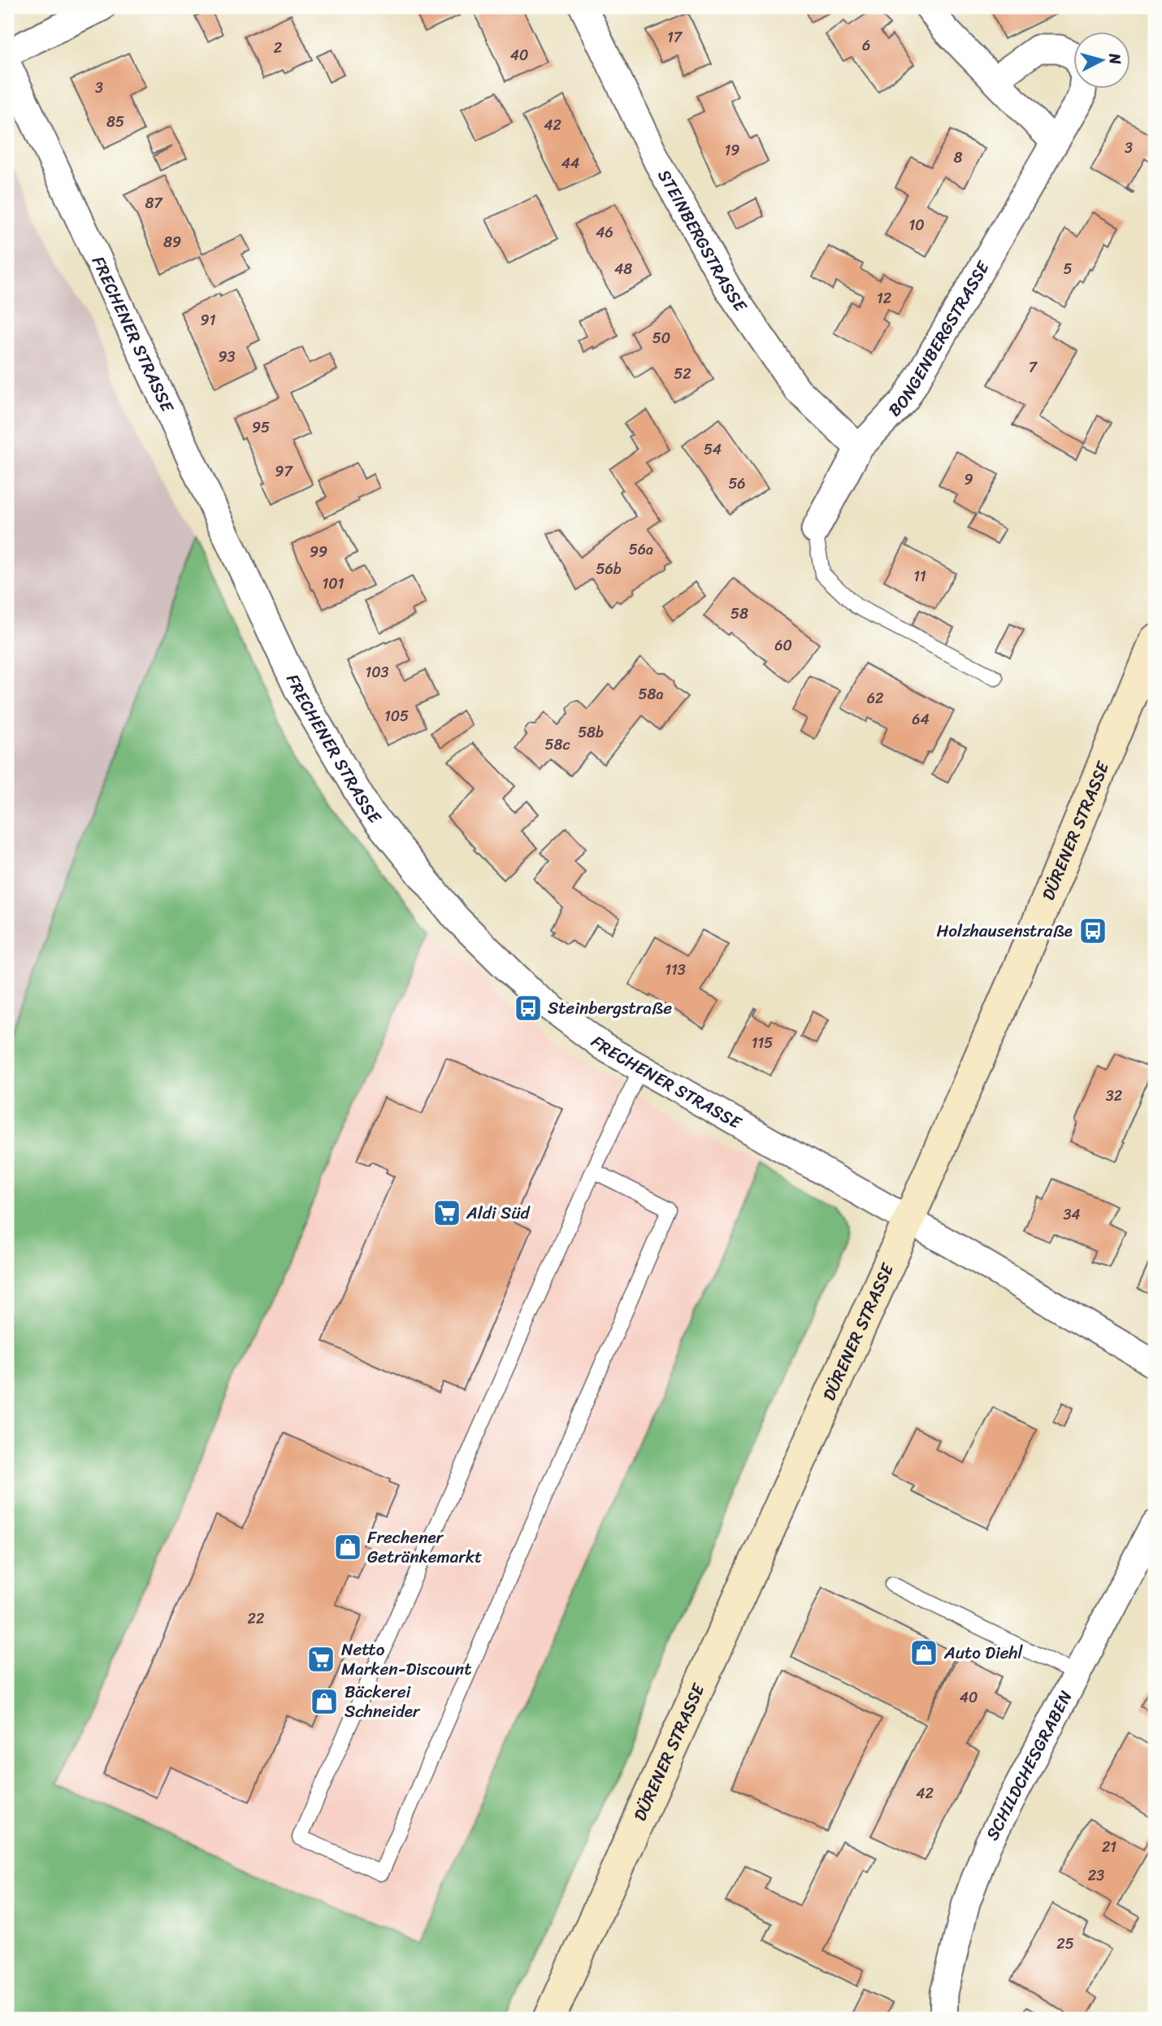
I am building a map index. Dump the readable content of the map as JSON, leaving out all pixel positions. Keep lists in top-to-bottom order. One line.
{"streets":{"main road":["DÜRENER STRASSE"],"street":["STEINBERGSTRASSE","FRECHENER STRASSE","BONGENBERGSTRASSE","SCHILDCHESGRABEN"]},"crossings":[["STEINBERGSTRASSE","BONGENBERGSTRASSE"],["FRECHENER STRASSE","DÜRENER STRASSE"]],"places":{"bus stop":["Holzhausenstraße","Steinbergstraße"],"supermarket":["Aldi Süd","Netto Marken-Discount"],"shop":["Frechener Getränkemarkt","Auto Diehl","Bäckerei Schneider"]},"house_numbers":["17","6","2","40","3","85","42","3","19","8","44","87","10","46","89","48","5","12","91","50","93","7","52","95","54","97","9","56","56a","99","56b","11","101","58","60","103","58a","62","105","64","58b","58c","113","115","32","34","22","40","42","21","23","25"],"north":"right"}
